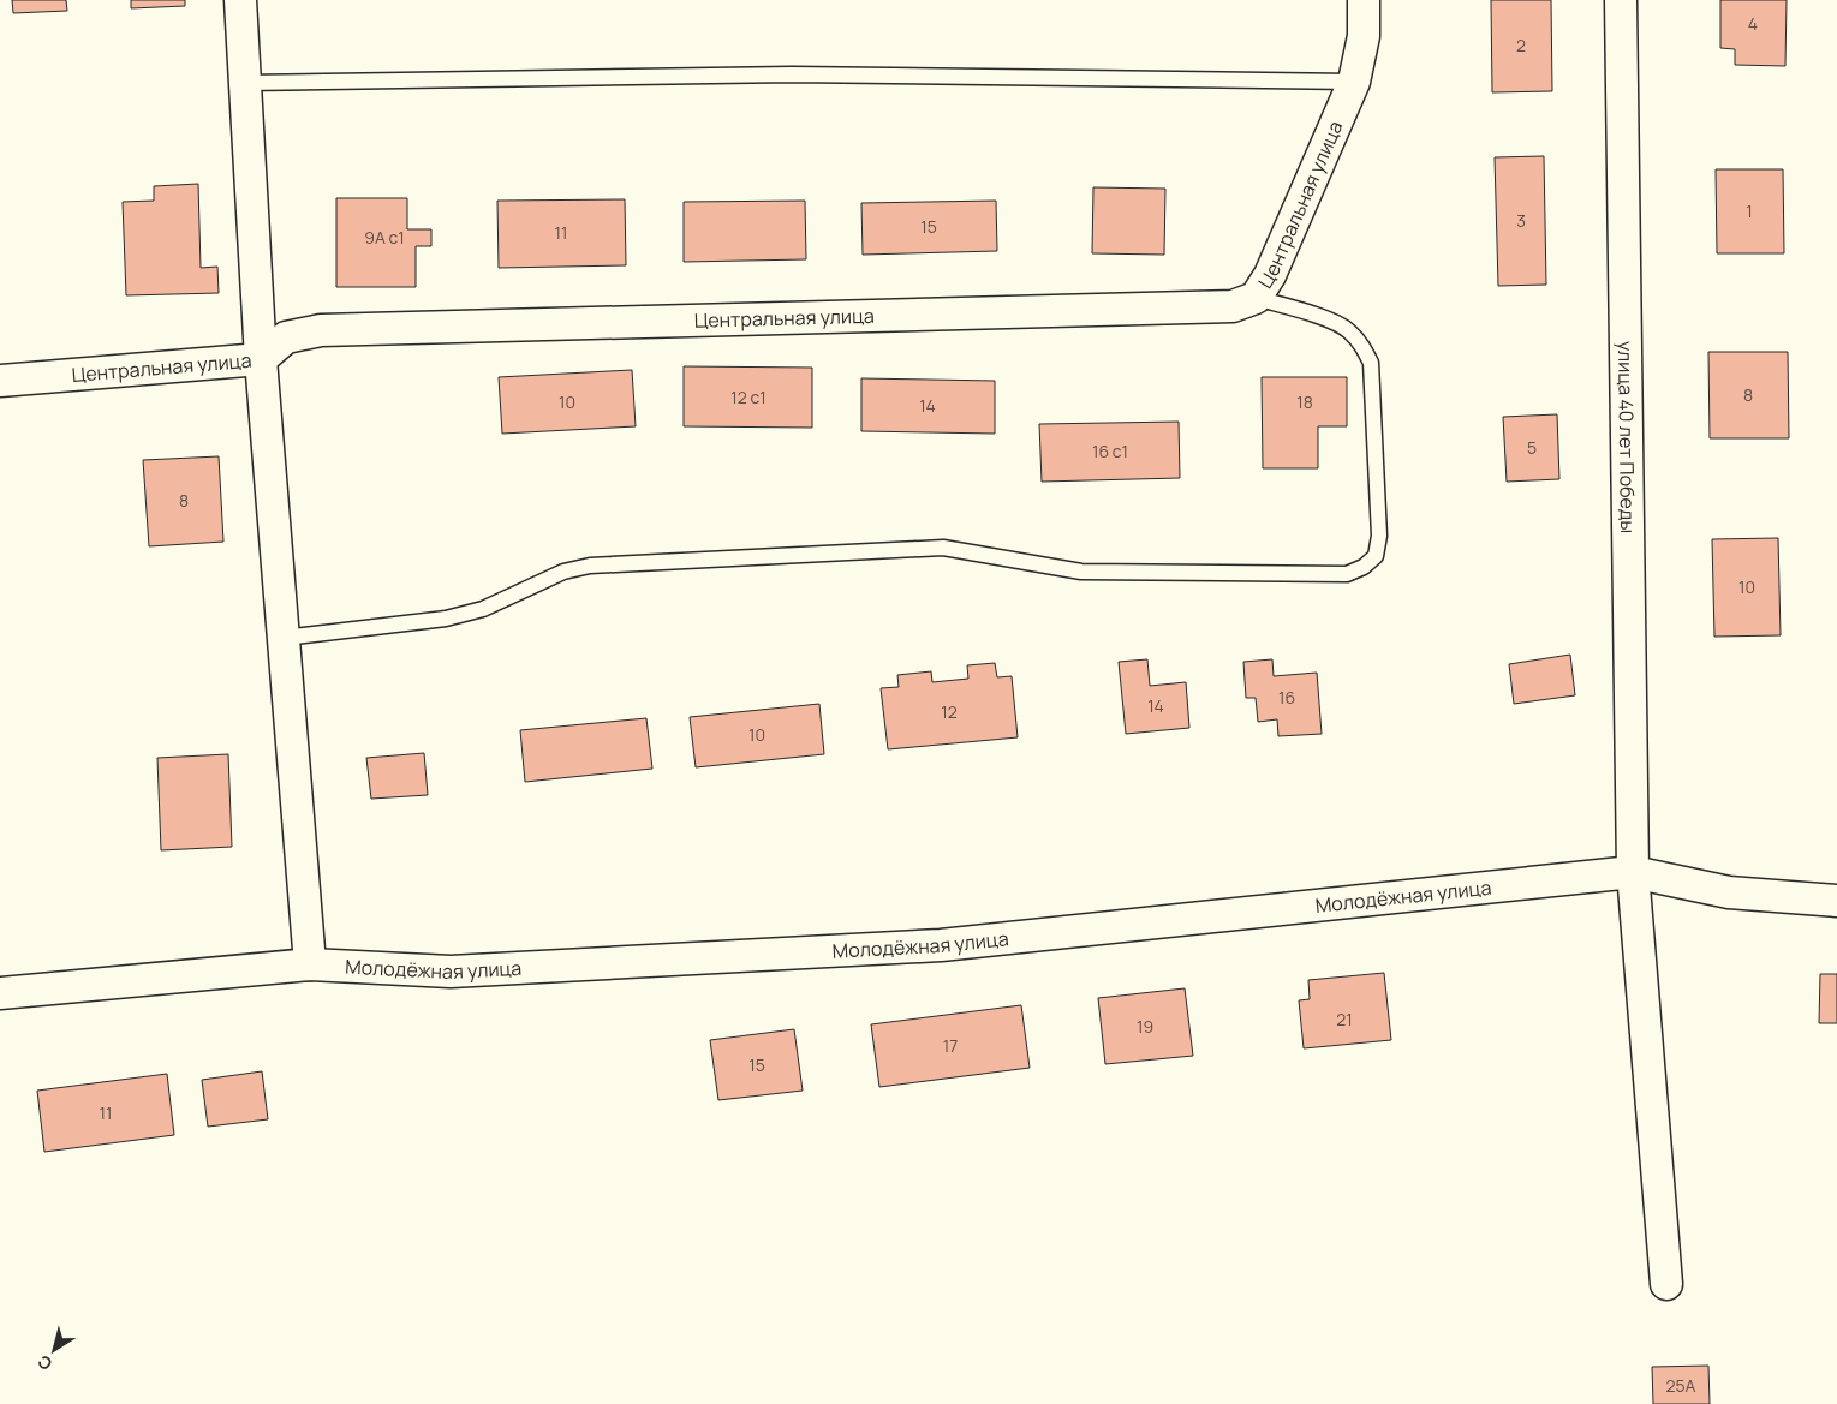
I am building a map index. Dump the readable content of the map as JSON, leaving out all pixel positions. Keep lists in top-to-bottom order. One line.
{"streets":{"street":["Центральная улица","улица 40 лет Победы","Молодёжная улица"]},"crossings":[["улица 40 лет Победы","Молодёжная улица"]],"house_numbers":["4","2","1","3","15","11","9А с1","8","12 с1","10","18","14","5","16 с1","8","10","16","14","12","10","21","19","17","15","11","25А"],"north":"bottom left"}
